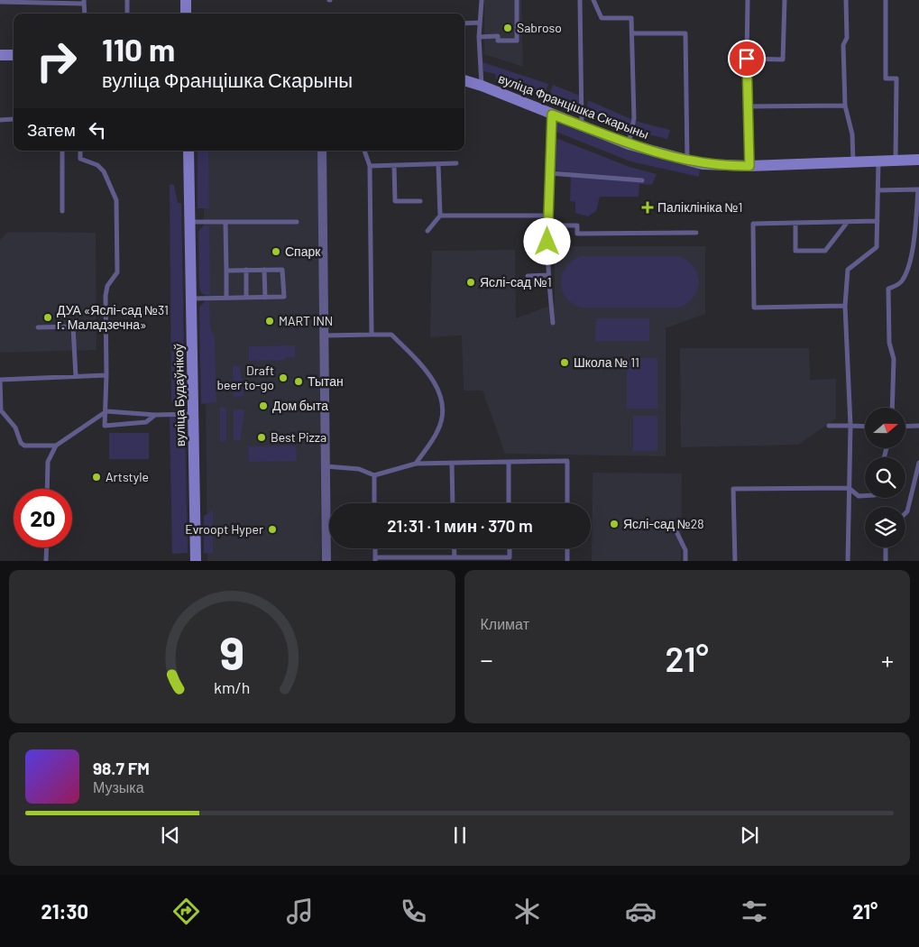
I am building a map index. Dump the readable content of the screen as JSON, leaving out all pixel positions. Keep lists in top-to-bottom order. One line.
{"streets":{"main road":["вуліца Францішка Скарыны","вуліца Будаўнікоў"]},"places":{"other":["Sabroso","Спарк","Яслі-сад №1","ДУА «Яслі-сад №31 г. Маладзечна»","MART INN","Школа № 11","Draft beer to-go","Тытан","Дом быта","Best Pizza","Artstyle","Яслі-сад №28","Evroopt Hyper"],"health":["Паліклініка №1"]},"north":"right","page":{"turn":["110 m","вуліца Францішка Скарыны"],"then":"Затем","limit":"20","trip":"21:31 · 1 мин · 370 m","tile":"Климат","heat":["−","21°","+"],"song":["98.7 FM","Музыка"],"tabs":["21:30","21°"],"gauge":["9","km/h"]}}
